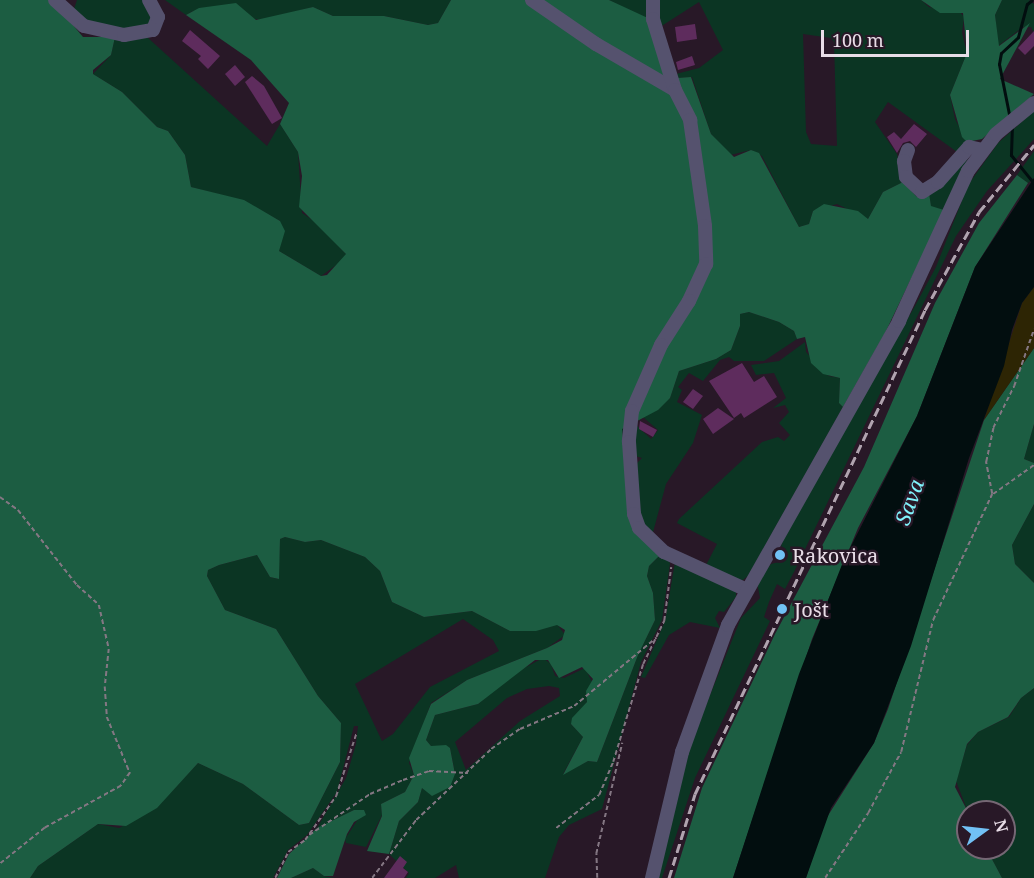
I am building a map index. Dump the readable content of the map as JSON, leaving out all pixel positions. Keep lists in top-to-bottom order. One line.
{"water":["Sava"],"places":["Rakovica","Jošt"],"scale_bar":"100 m","north":"right"}
